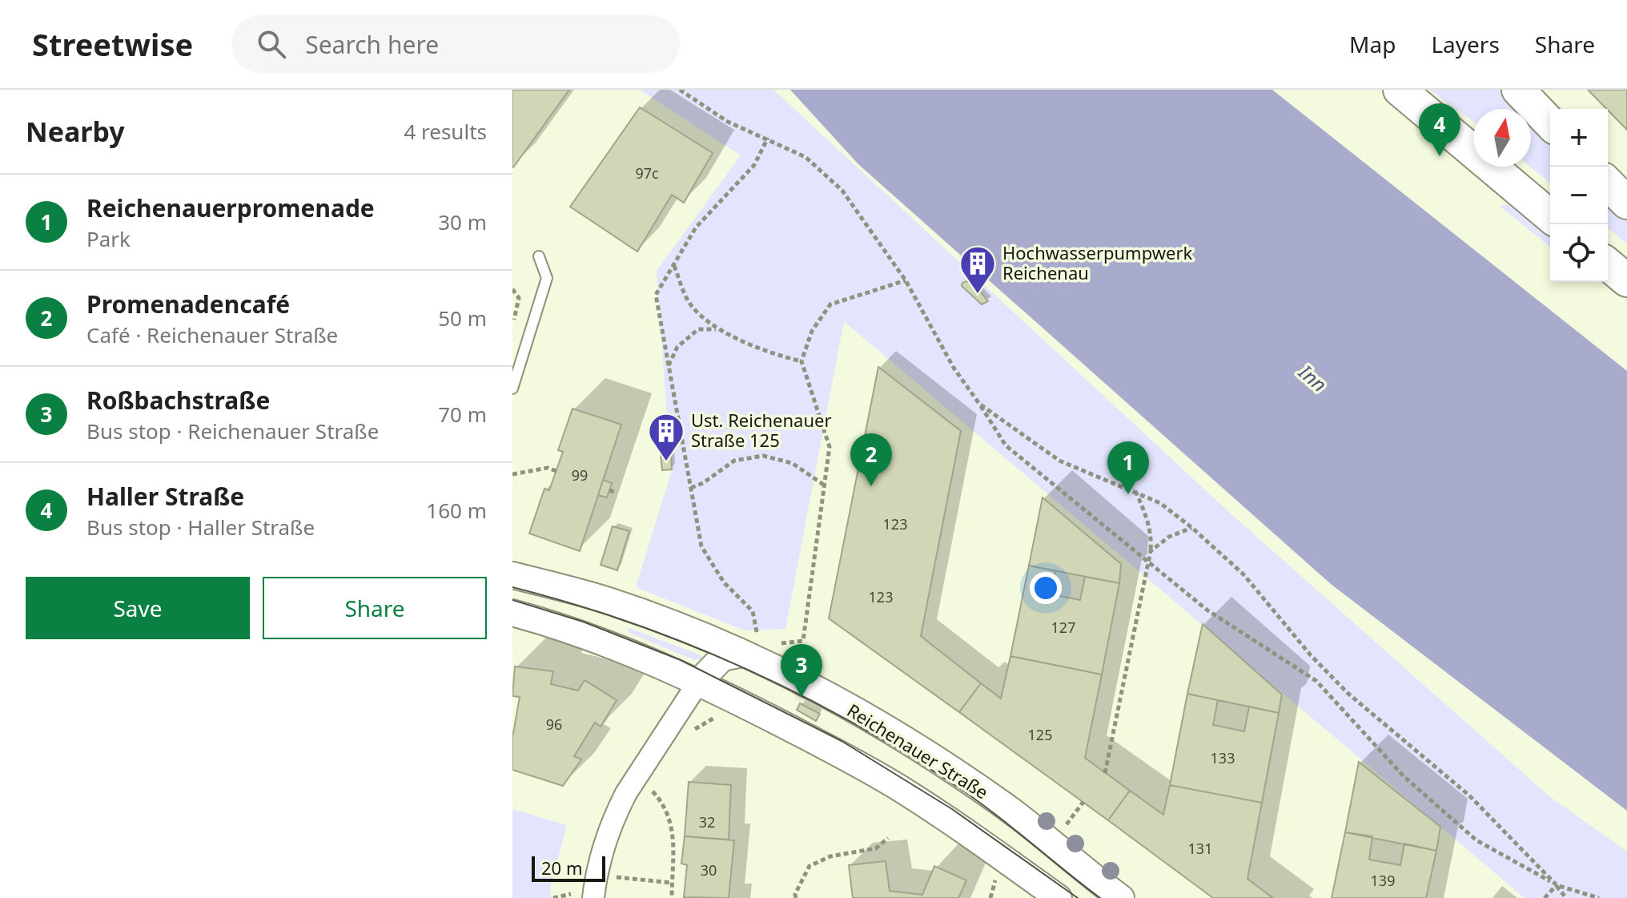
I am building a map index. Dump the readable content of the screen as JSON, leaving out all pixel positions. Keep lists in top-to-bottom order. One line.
{"streets":{"street":["Reichenauer Straße"]},"water":["Inn"],"places":{"building":["Hochwasserpumpwerk Reichenau","Ust. Reichenauer Straße 125"]},"house_numbers":["97c","99","123","123","127","96","125","133","32","131","30","139"],"scale_bar":"20 m","north":"top","page":{"header":"Streetwise","search":"Search here","nav":["Map","Layers","Share"],"heading":["Nearby","4 results"],"pins":["4","2","1","3"],"map_buttons":["+","−"],"list":[{"mark":"1","name":"Reichenauerpromenade","note":"Park","value":"30 m"},{"mark":"2","name":"Promenadencafé","note":"Café · Reichenauer Straße","value":"50 m"},{"mark":"3","name":"Roßbachstraße","note":"Bus stop · Reichenauer Straße","value":"70 m"},{"mark":"4","name":"Haller Straße","note":"Bus stop · Haller Straße","value":"160 m"}],"buttons":["Save","Share"],"scale":"20 m"}}
